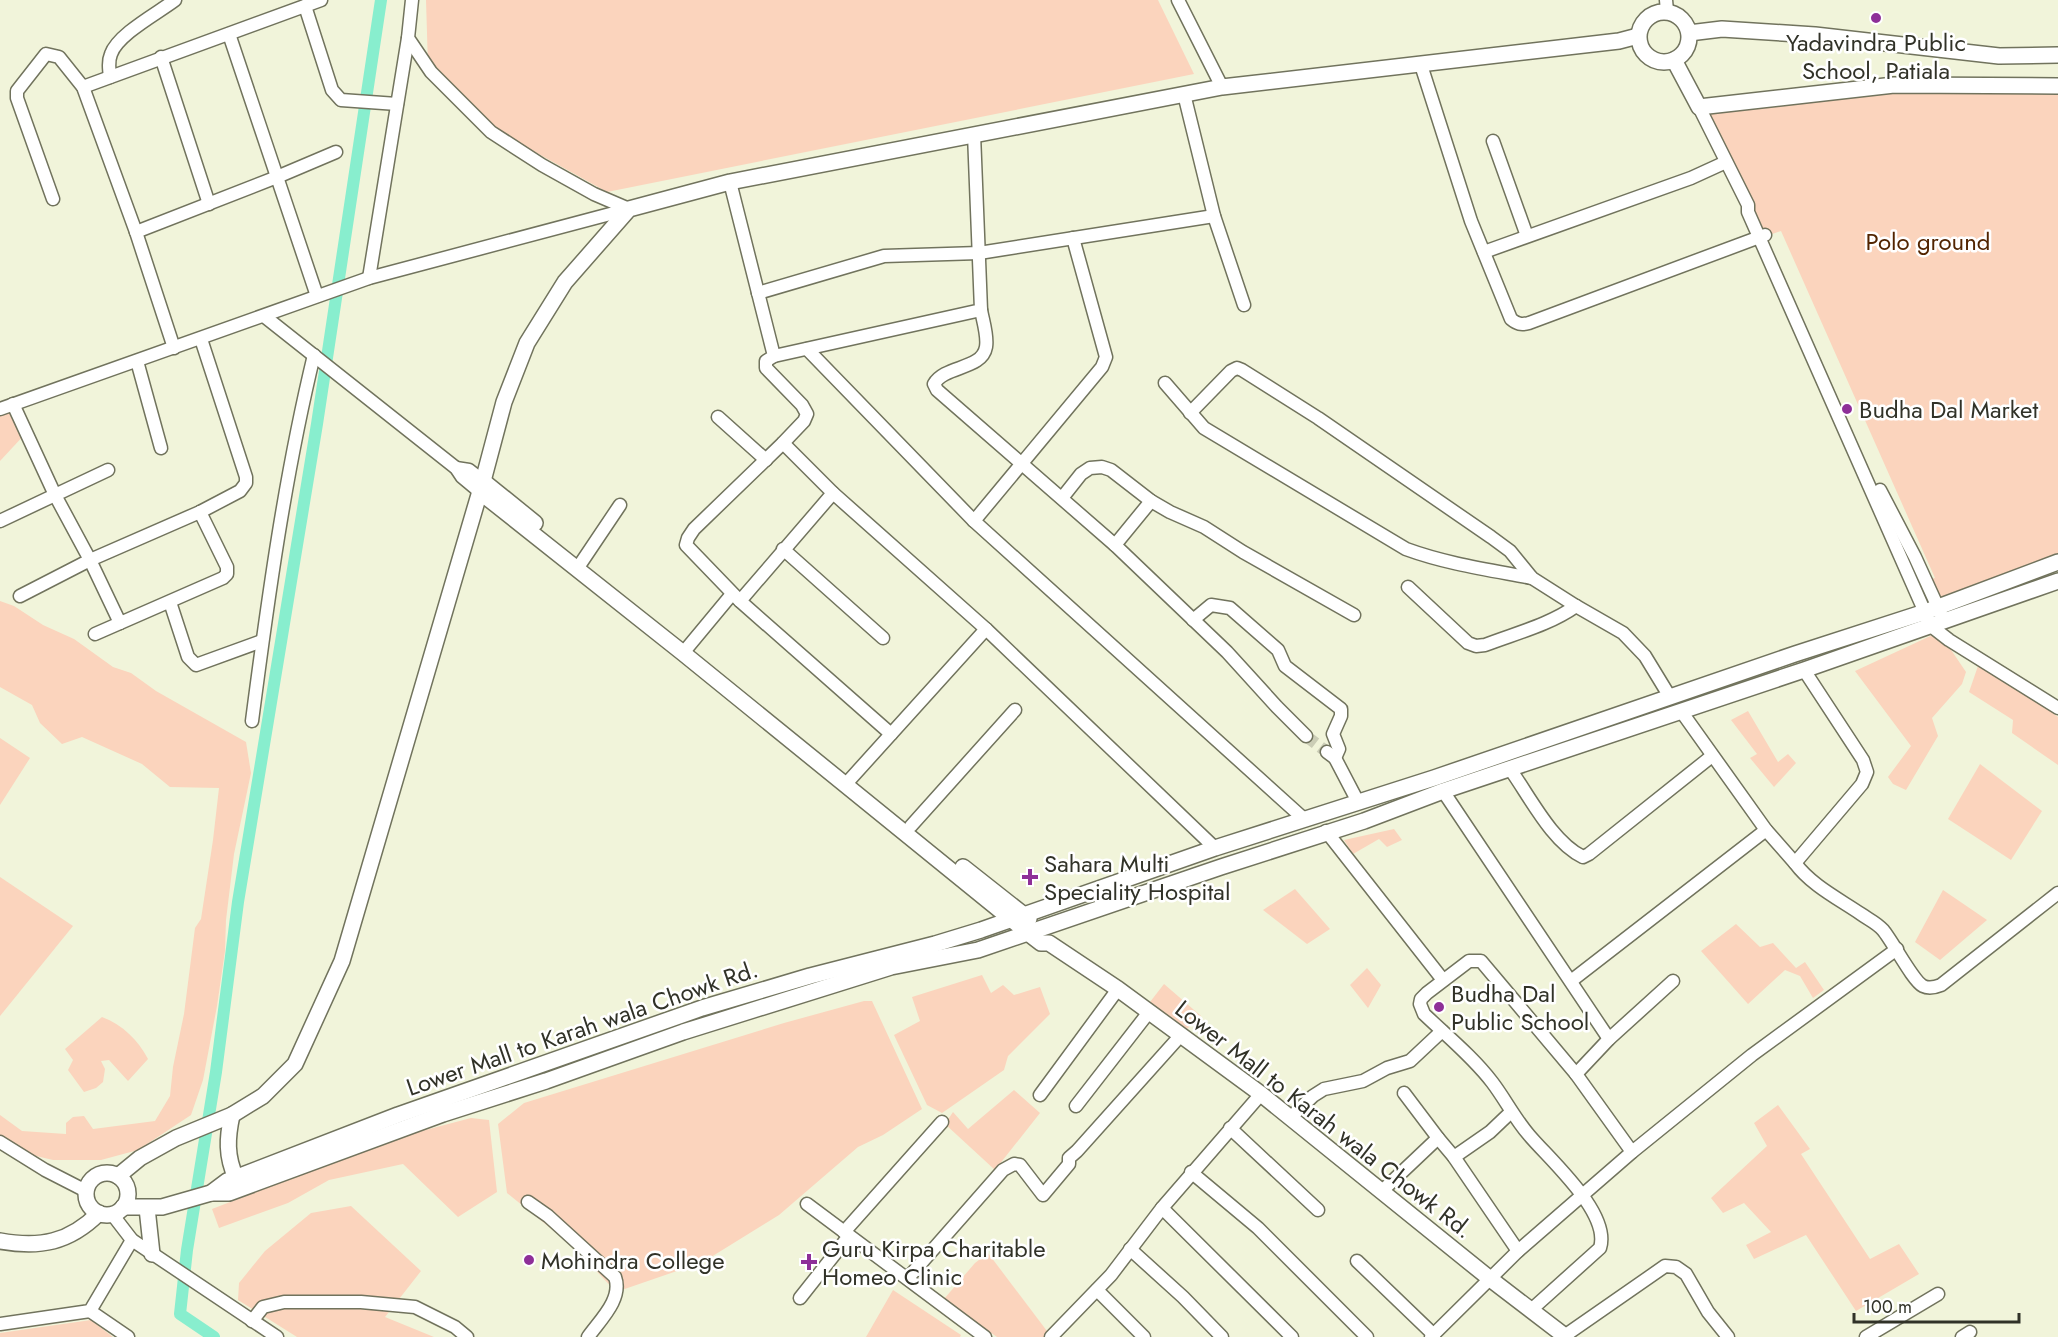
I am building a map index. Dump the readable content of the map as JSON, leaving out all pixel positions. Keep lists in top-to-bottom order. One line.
{"streets":{"main road":["Lower Mall to Karah wala Chowk Rd."]},"parks":["Polo ground"],"places":{"other":["Yadavindra Public School, Patiala","Budha Dal Market","Budha Dal Public School","Mohindra College"],"health":["Sahara Multi Speciality Hospital","Guru Kirpa Charitable Homeo Clinic"]},"scale_bar":"100 m"}
